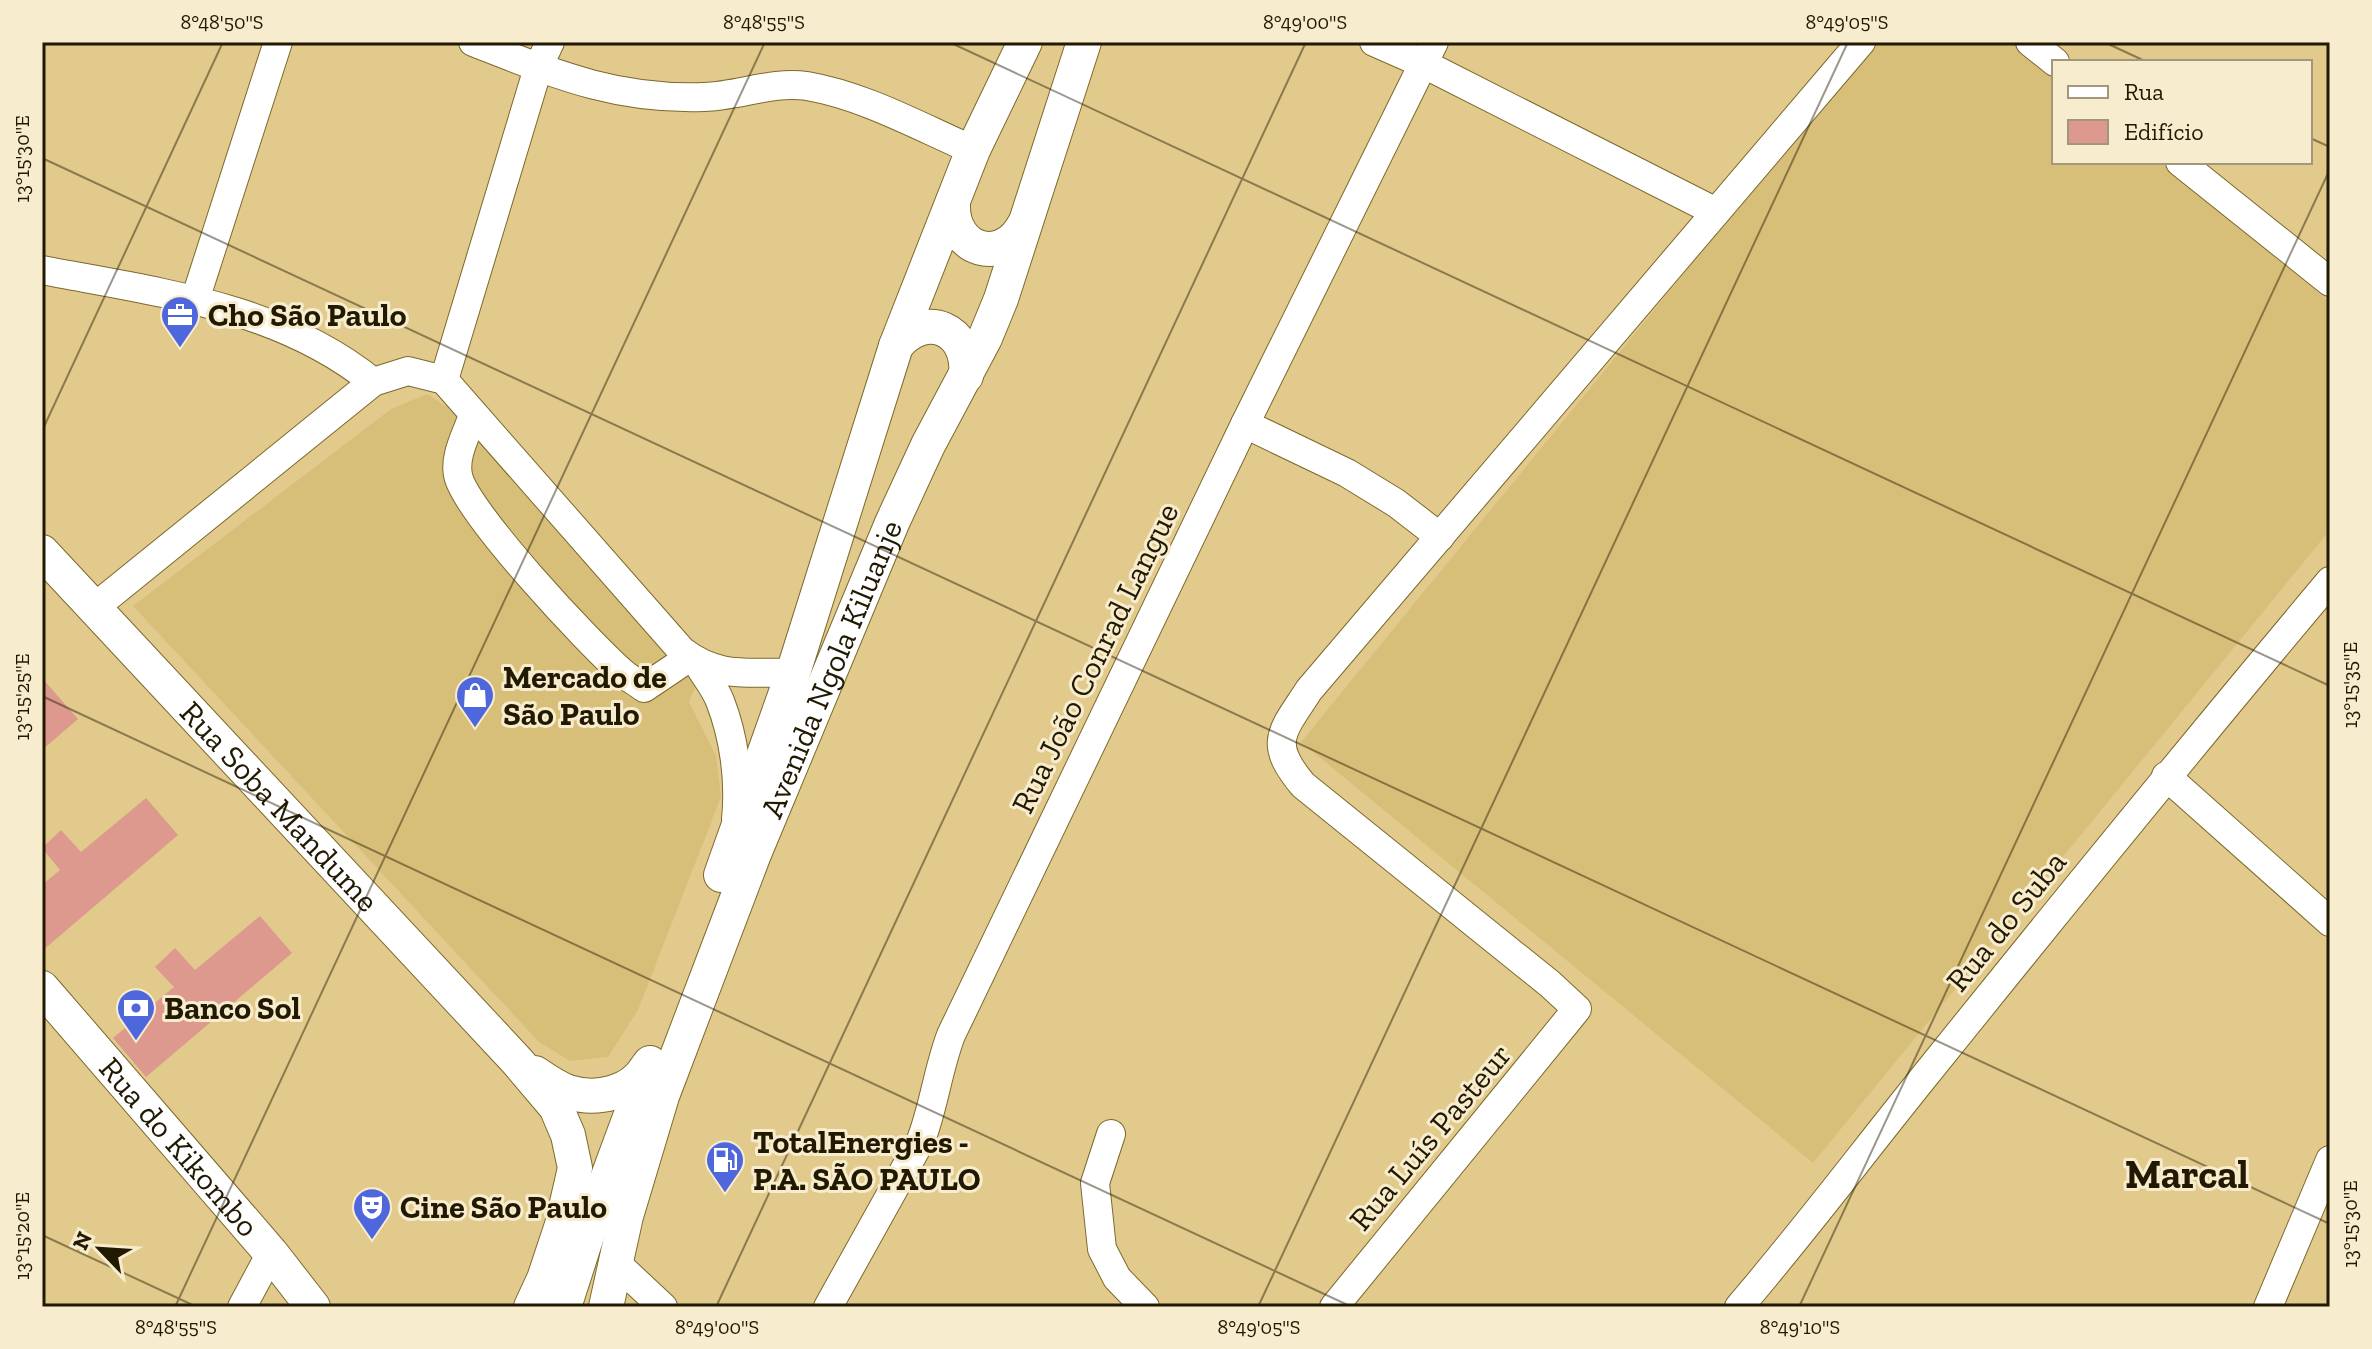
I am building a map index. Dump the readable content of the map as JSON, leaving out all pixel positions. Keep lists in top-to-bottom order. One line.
{"streets":{"main road":["Avenida Ngola Kiluanje","Rua Soba Mandume","Rua do Kikombo"],"street":["Rua João Conrad Langue","Rua do Suba","Rua Luís Pasteur"]},"districts":["Marcal"],"places":{"office":["Cho São Paulo"],"shop":["Mercado de São Paulo"],"bank":["Banco Sol"],"fuel station":["TotalEnergies - P.A. SÃO PAULO"],"theatre":["Cine São Paulo"]},"legend":["Rua","Edifício"],"north":"top left","coordinates":["8°48'50\"S","8°48'55\"S","8°49'00\"S","8°49'05\"S","13°15'30\"E","13°15'35\"E","13°15'25\"E","13°15'20\"E","8°49'10\"S"]}
